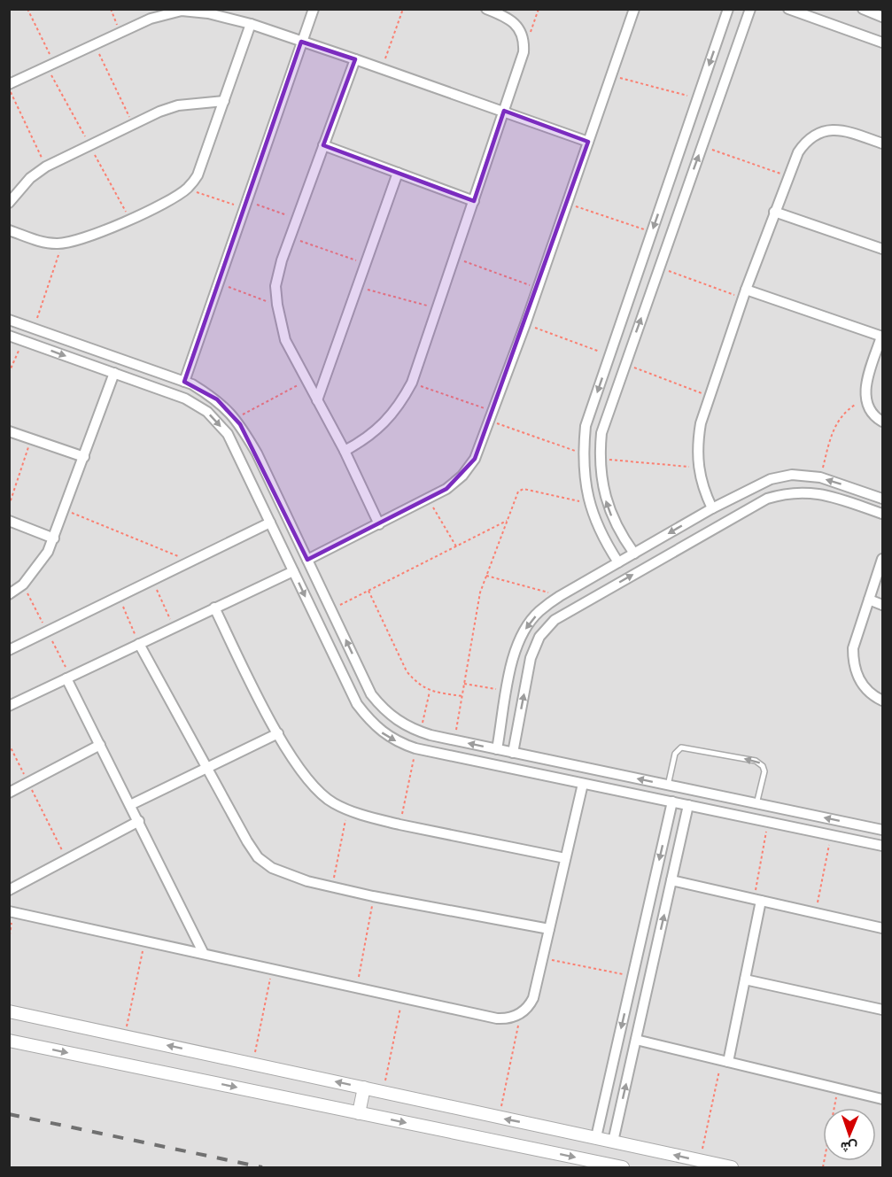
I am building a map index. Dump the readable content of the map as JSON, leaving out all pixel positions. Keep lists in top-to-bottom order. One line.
{"north":"bottom"}
